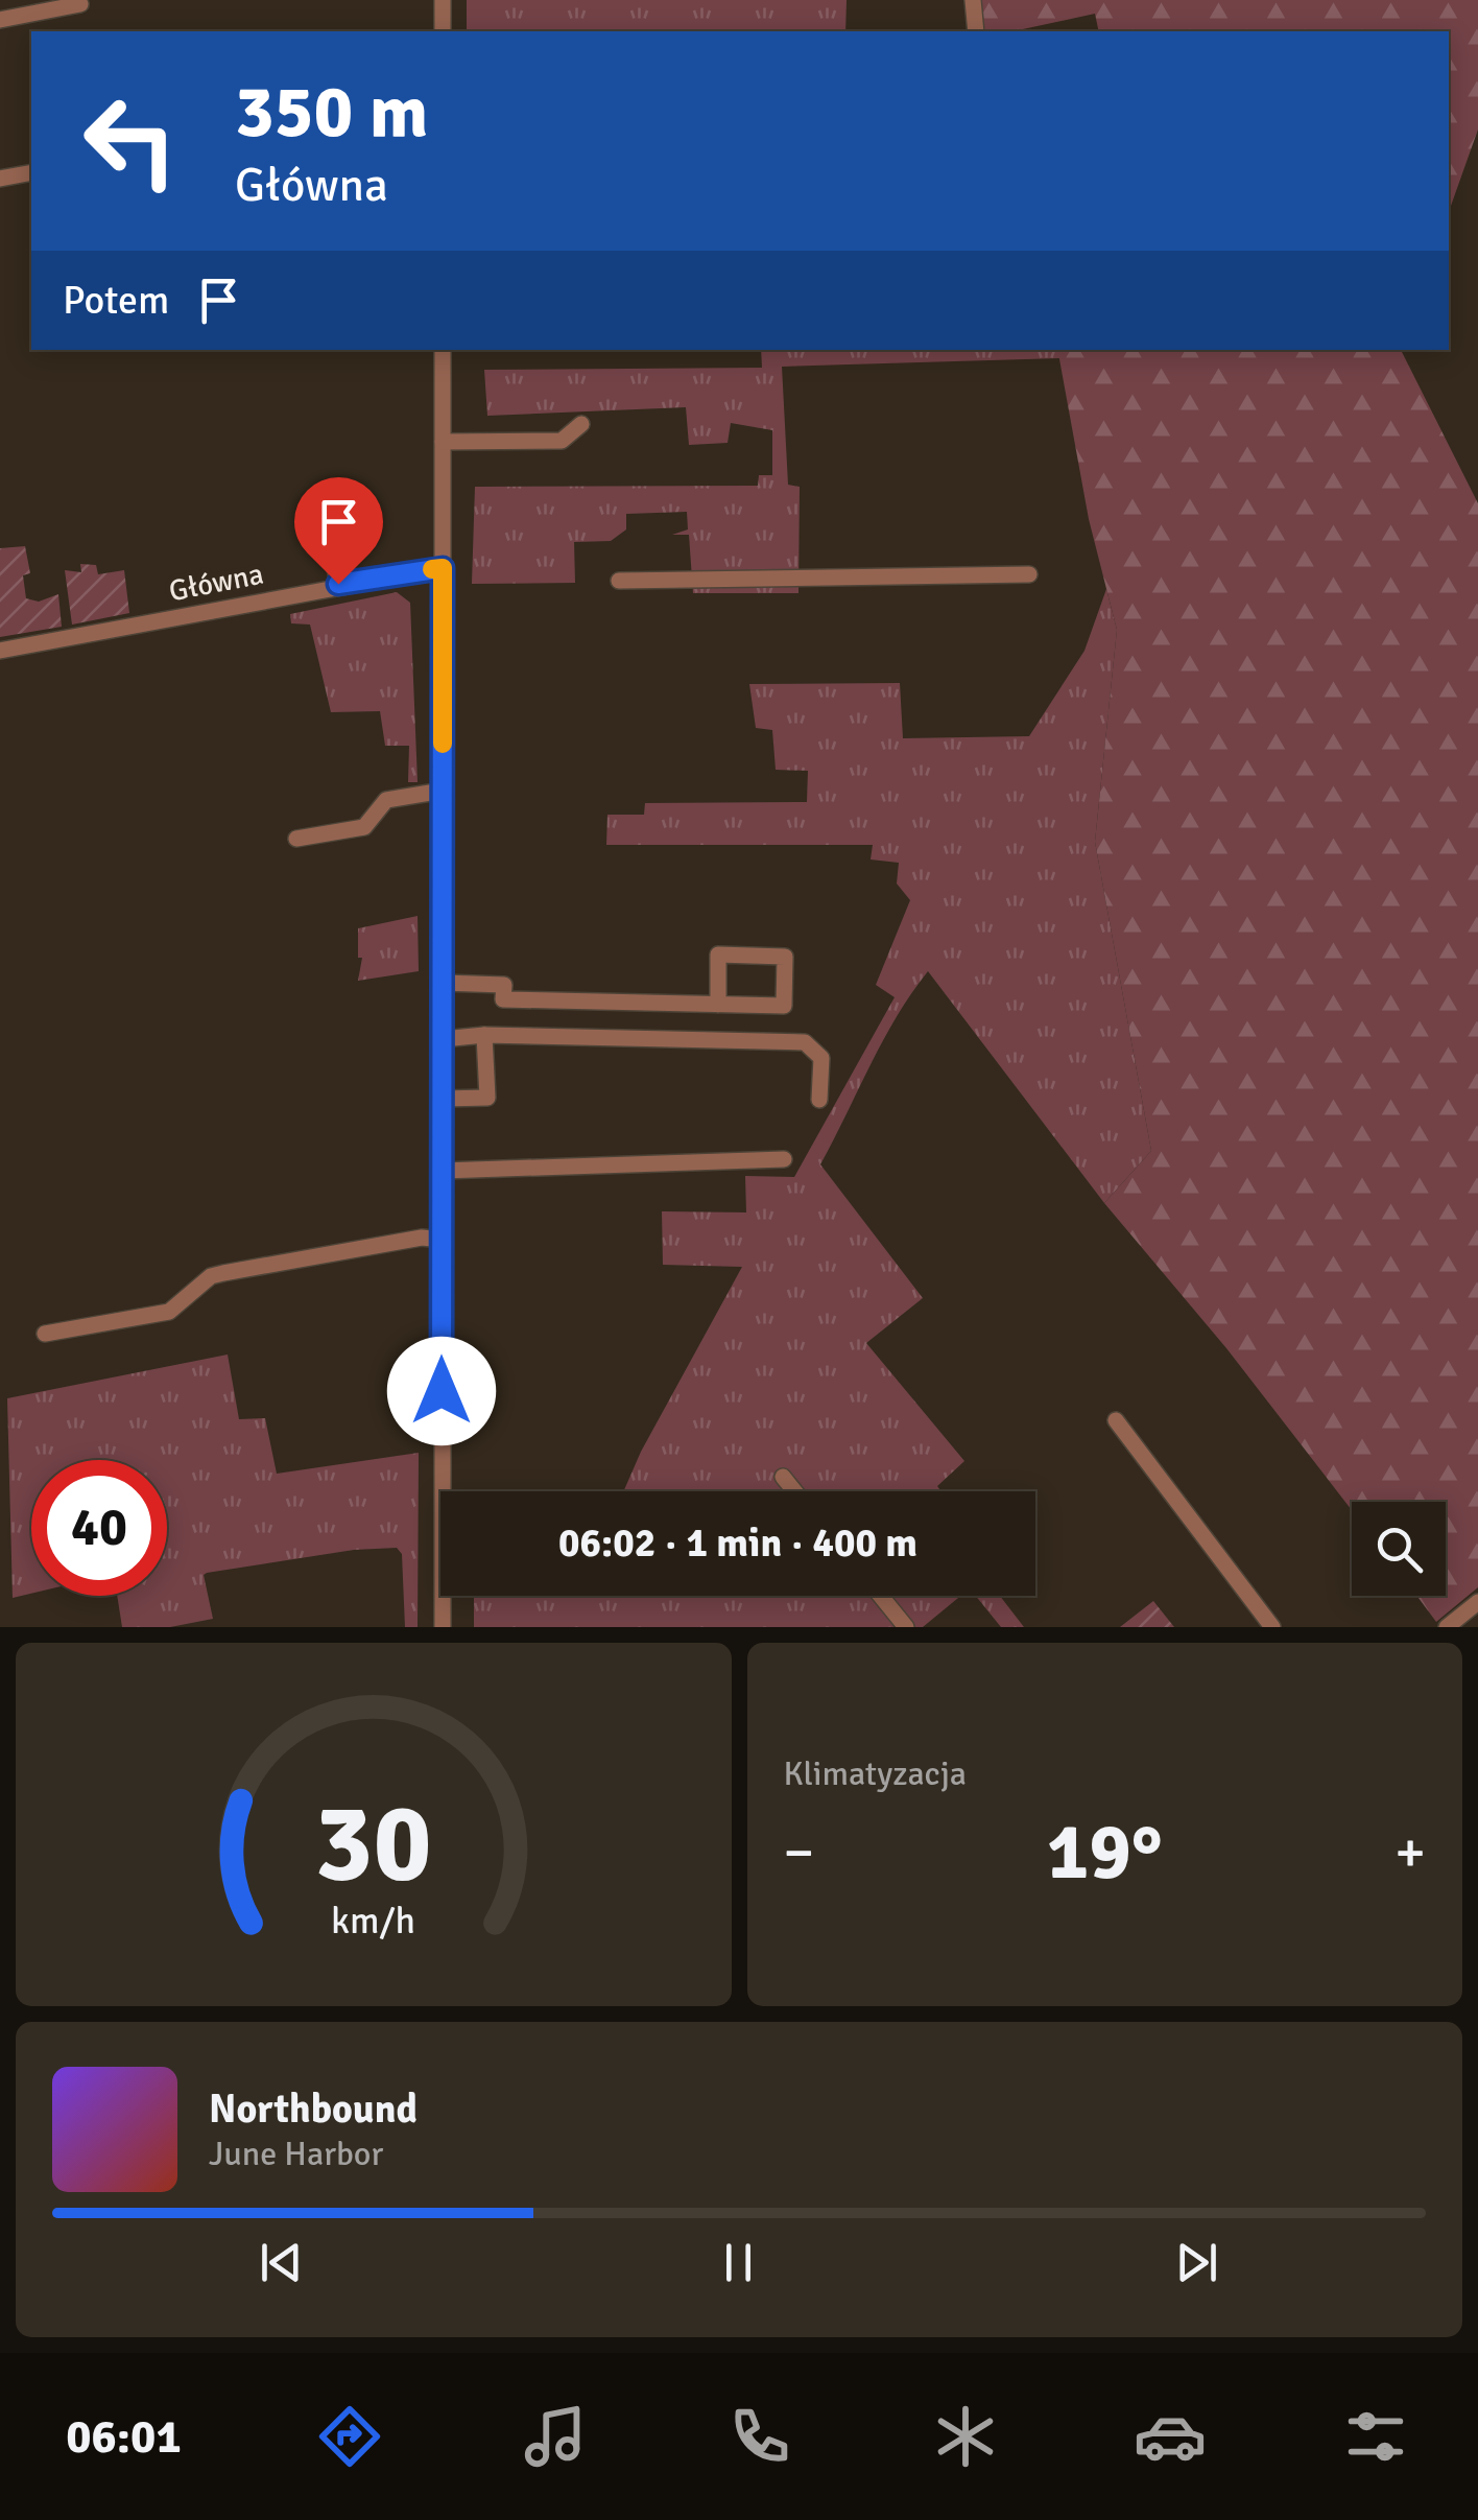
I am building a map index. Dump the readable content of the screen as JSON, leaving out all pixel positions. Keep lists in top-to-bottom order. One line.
{"streets":{"street":["Główna"]},"page":{"turn":["350 m","Główna"],"then":"Potem","limit":"40","trip":"06:02 · 1 min · 400 m","tile":"Klimatyzacja","heat":["−","19°","+"],"song":["Northbound","June Harbor"],"tabs":"06:01","gauge":["30","km/h"]}}
